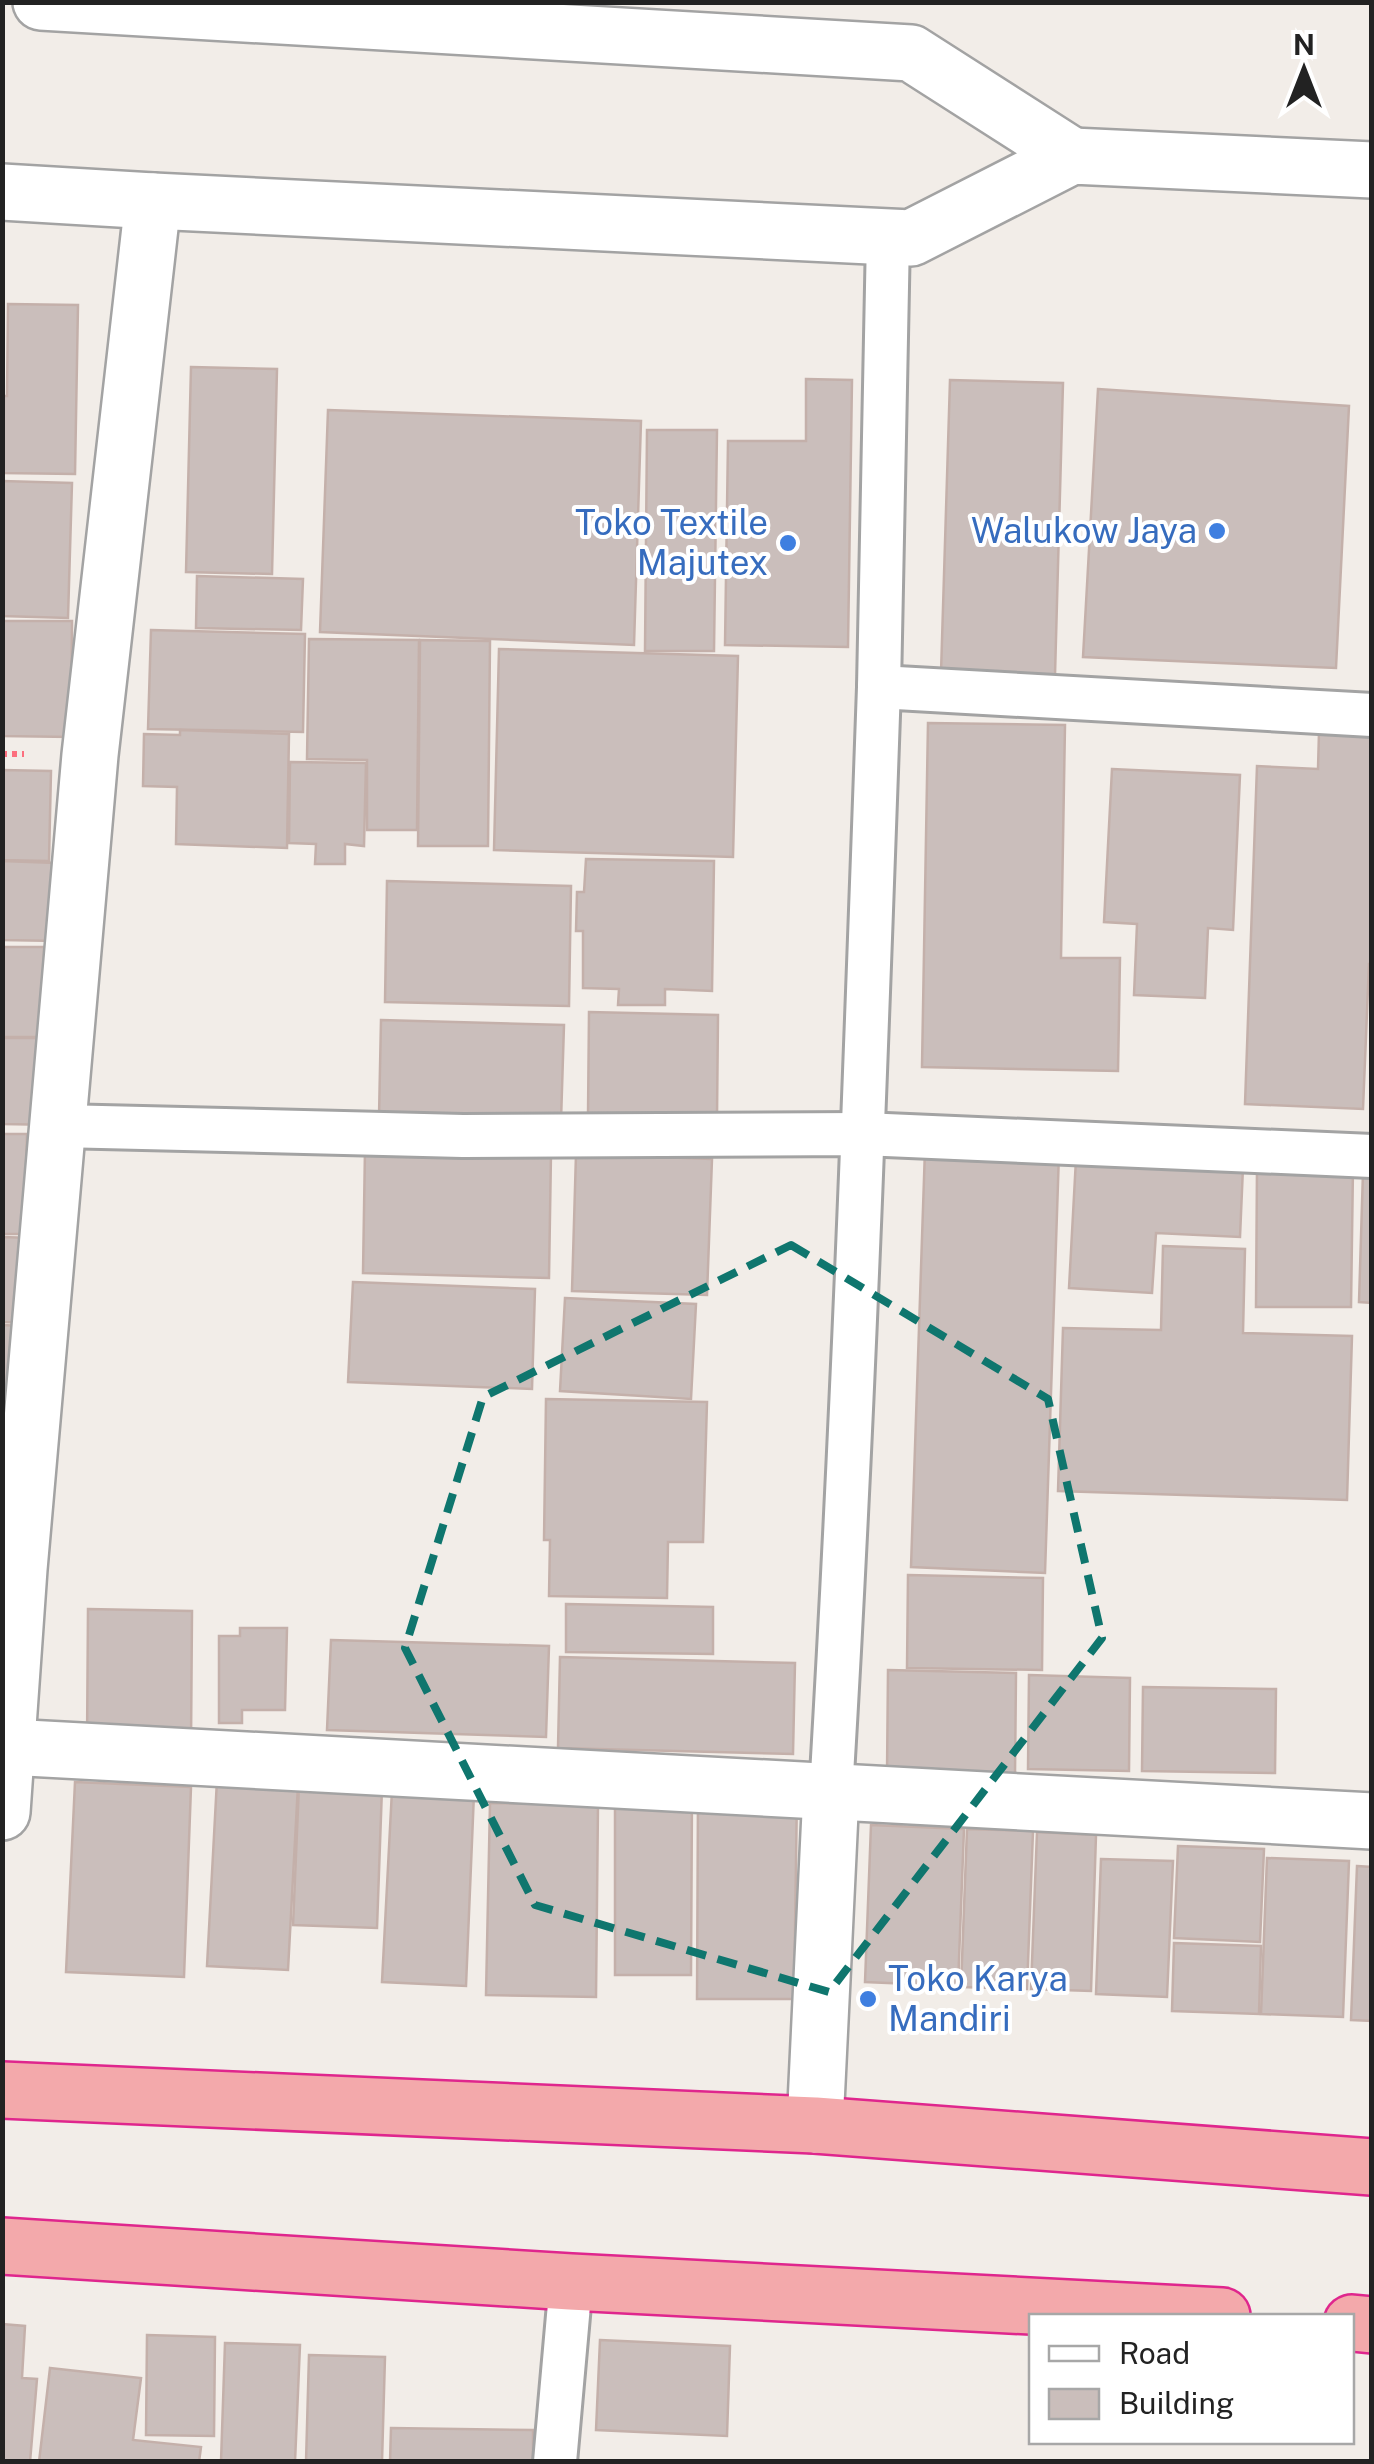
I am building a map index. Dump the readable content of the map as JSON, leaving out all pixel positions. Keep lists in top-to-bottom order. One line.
{"places":["Walukow Jaya","Toko Textile Majutex","Toko Karya Mandiri"],"legend":["Road","Building"],"north":"top"}
